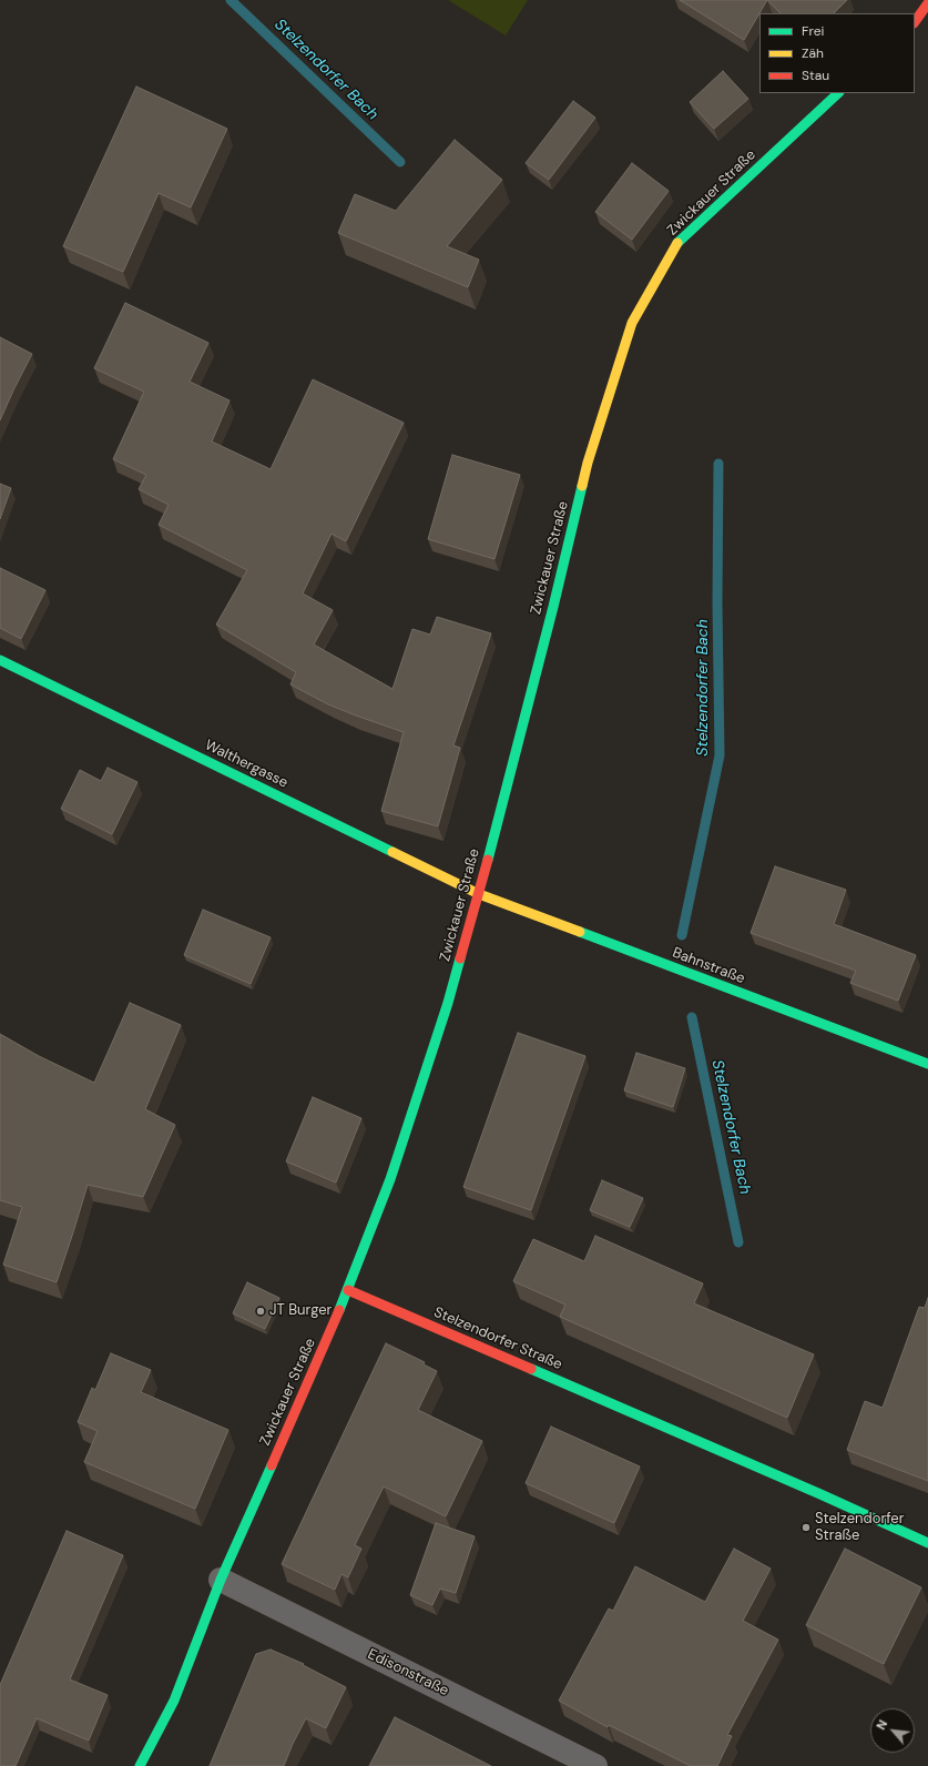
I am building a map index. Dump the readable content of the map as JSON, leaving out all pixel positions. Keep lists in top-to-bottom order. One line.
{"streets":{"main road":["Zwickauer Straße","Walthergasse","Bahnstraße","Stelzendorfer Straße"],"street":["Edisonstraße"]},"crossings":[["Zwickauer Straße","Walthergasse"],["Zwickauer Straße","Bahnstraße"],["Zwickauer Straße","Stelzendorfer Straße"],["Zwickauer Straße","Edisonstraße"],["Walthergasse","Bahnstraße"]],"water":["Stelzendorfer Bach"],"places":["JT Burger","Stelzendorfer Straße"],"legend":["Frei","Zäh","Stau"],"north":"top left"}
